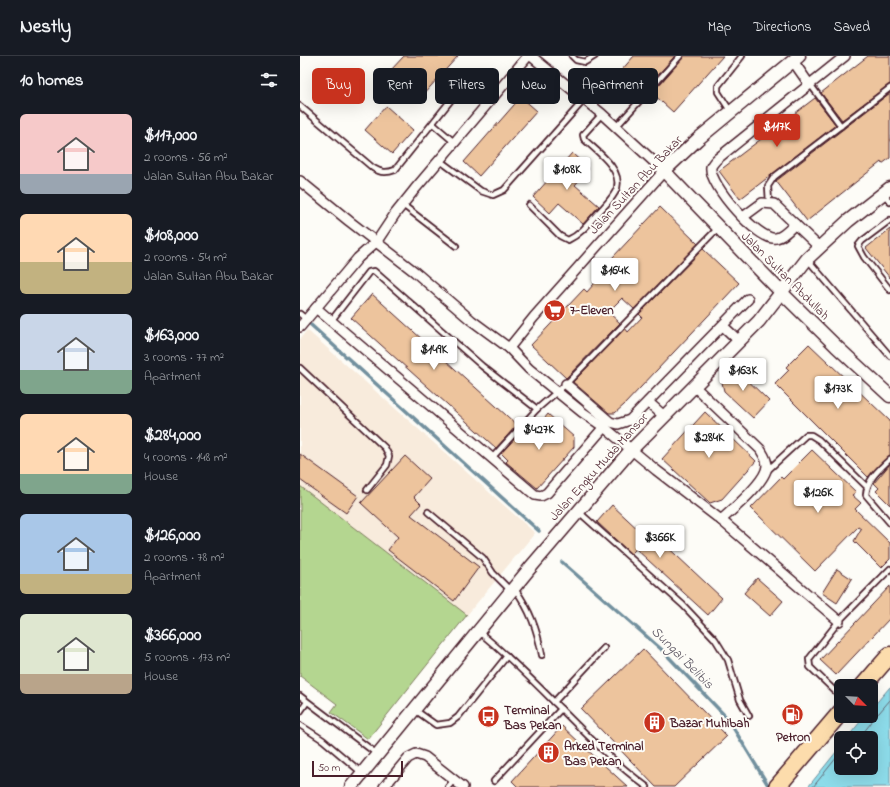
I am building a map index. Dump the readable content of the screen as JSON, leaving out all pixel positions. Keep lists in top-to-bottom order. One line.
{"streets":{"street":["Jalan Sultan Abu Bakar","Jalan Sultan Abdullah","Jalan Engku Muda Mansor"]},"crossings":[["Jalan Sultan Abu Bakar","Jalan Sultan Abdullah"],["Jalan Sultan Abdullah","Jalan Engku Muda Mansor"]],"water":["Sungai Belibis"],"places":{"supermarket":["7-Eleven"],"fuel station":["Petron"],"bus stop":["Terminal Bas Pekan"],"building":["Bazar Muhibah","Arked Terminal Bas Pekan"]},"scale_bar":"50 m","north":"bottom right","page":{"header":"Nestly","nav":["Map","Directions","Saved"],"heading":"10 homes","chip":["Buy","Rent","Filters","New","Apartment"],"list":[{"name":"$117,000","note":"2 rooms · 56 m² · Jalan Sultan Abu Bakar"},{"name":"$108,000","note":"2 rooms · 54 m² · Jalan Sultan Abu Bakar"},{"name":"$163,000","note":"3 rooms · 77 m² · Apartment"},{"name":"$284,000","note":"4 rooms · 148 m² · House"},{"name":"$126,000","note":"2 rooms · 78 m² · Apartment"},{"name":"$366,000","note":"5 rooms · 173 m² · House"}],"price":["$117K","$108K","$164K","$149K","$163K","$173K","$427K","$284K","$126K","$366K"],"scale":"50 m"}}
